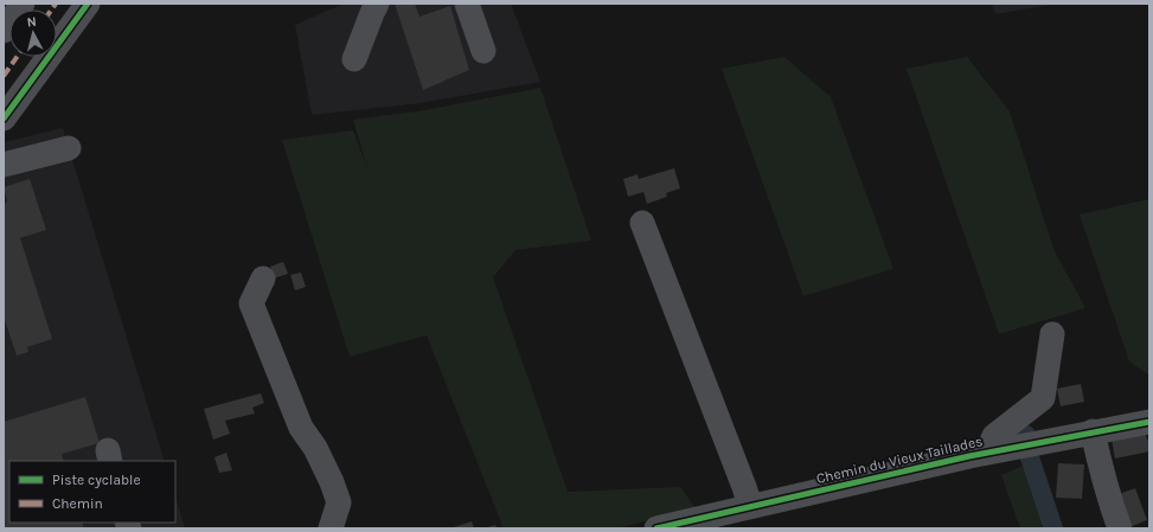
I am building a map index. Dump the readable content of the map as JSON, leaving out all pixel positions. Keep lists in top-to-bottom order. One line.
{"streets":{"street":["Chemin du Vieux Taillades"]},"legend":["Piste cyclable","Chemin"],"north":"top"}
